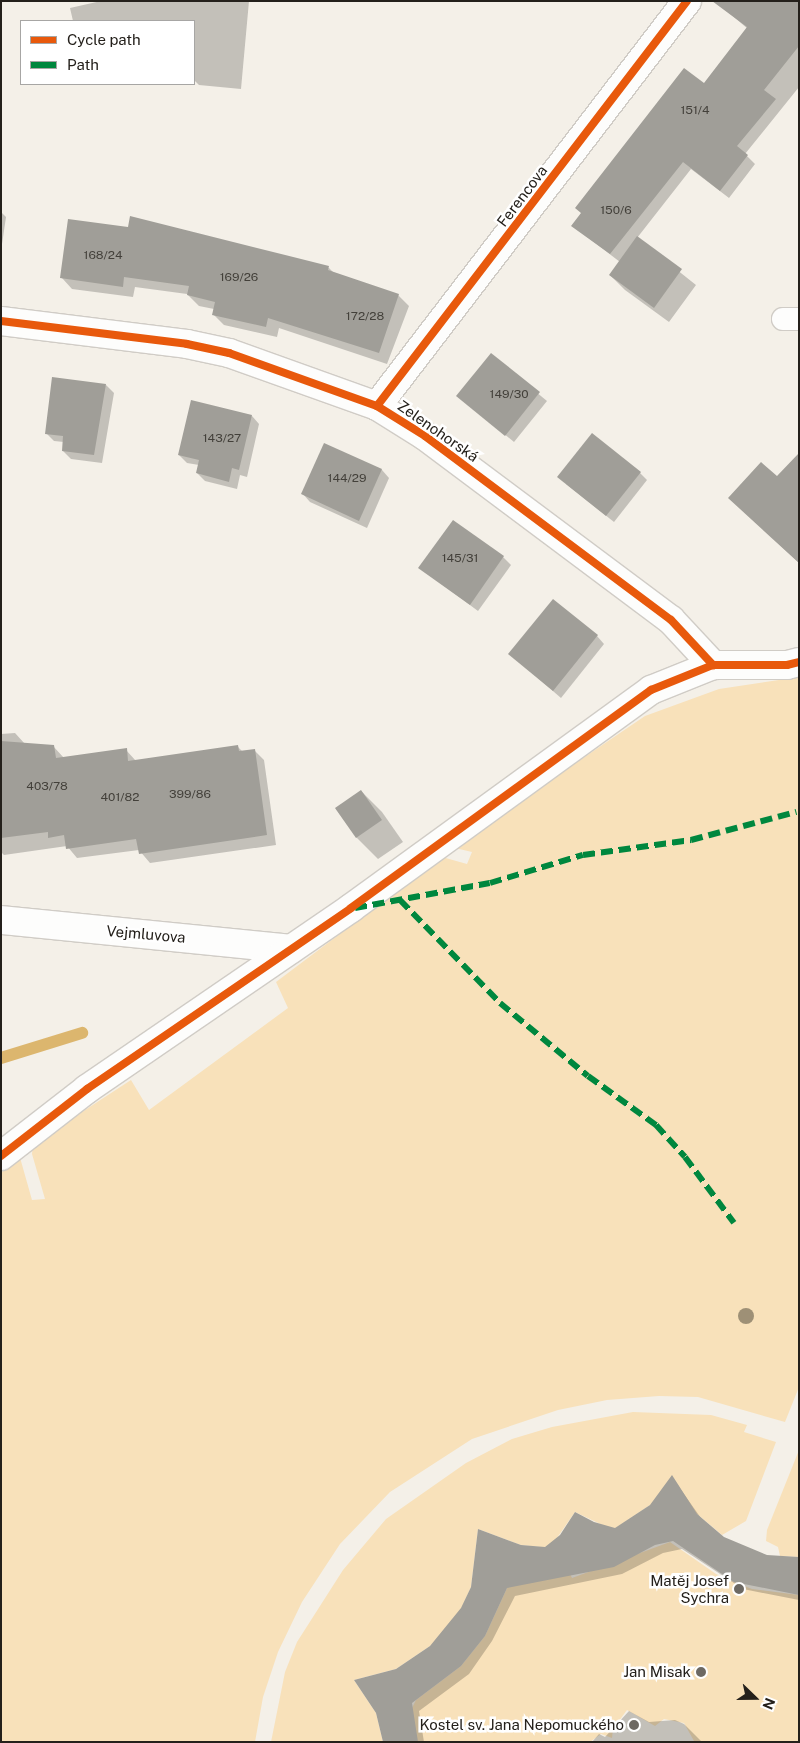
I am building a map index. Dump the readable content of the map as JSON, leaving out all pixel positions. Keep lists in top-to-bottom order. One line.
{"streets":{"street":["Ferencova","Zelenohorská","Vejmluvova"]},"crossings":[["Ferencova","Zelenohorská"]],"places":["Matěj Josef Sychra","Jan Misak","Kostel sv. Jana Nepomuckého"],"house_numbers":["151/4","150/6","168/24","169/26","172/28","149/30","143/27","144/29","145/31","403/78","399/86","401/82"],"legend":["Cycle path","Path"],"north":"right"}
